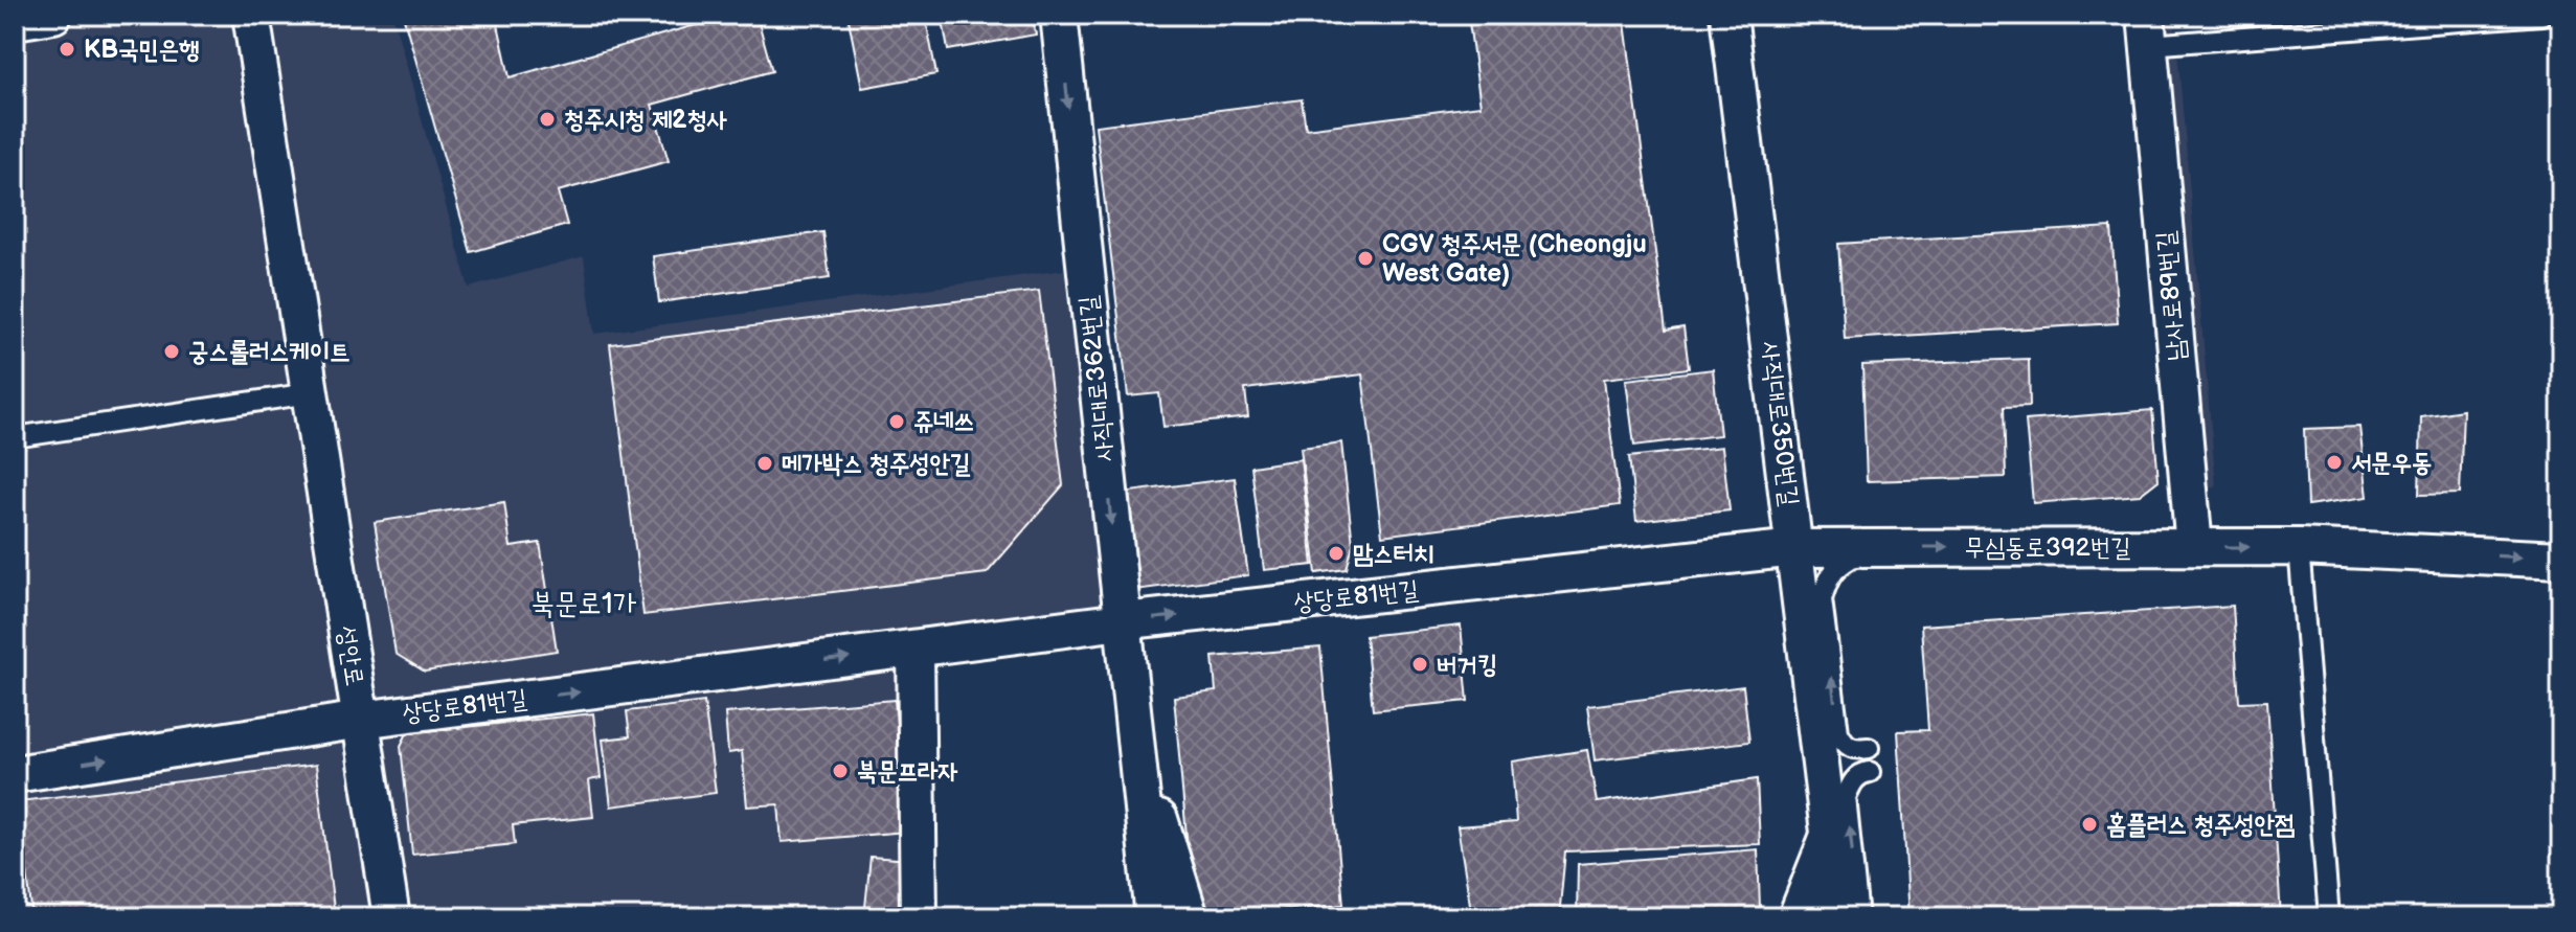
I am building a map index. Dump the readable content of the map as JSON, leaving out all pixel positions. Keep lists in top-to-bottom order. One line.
{"streets":{"street":["남사로89번길","사직대로362번길","사직대로350번길","무심동로392번길","상당로81번길","성안로"]},"crossings":[["남사로89번길","무심동로392번길"],["사직대로362번길","상당로81번길"],["사직대로350번길","무심동로392번길"],["사직대로350번길","상당로81번길"],["무심동로392번길","상당로81번길"],["상당로81번길","성안로"]],"one_way":["사직대로362번길","무심동로392번길","상당로81번길"],"districts":["북문로1가"],"places":["KB국민은행","청주시청 제2청사","CGV 청주서문 (Cheongju West Gate)","궁스롤러스케이트","쥬네쓰","서문우동","메가박스 청주성안길","맘스터치","버거킹","북문프라자","홈플러스 청주성안점"]}
